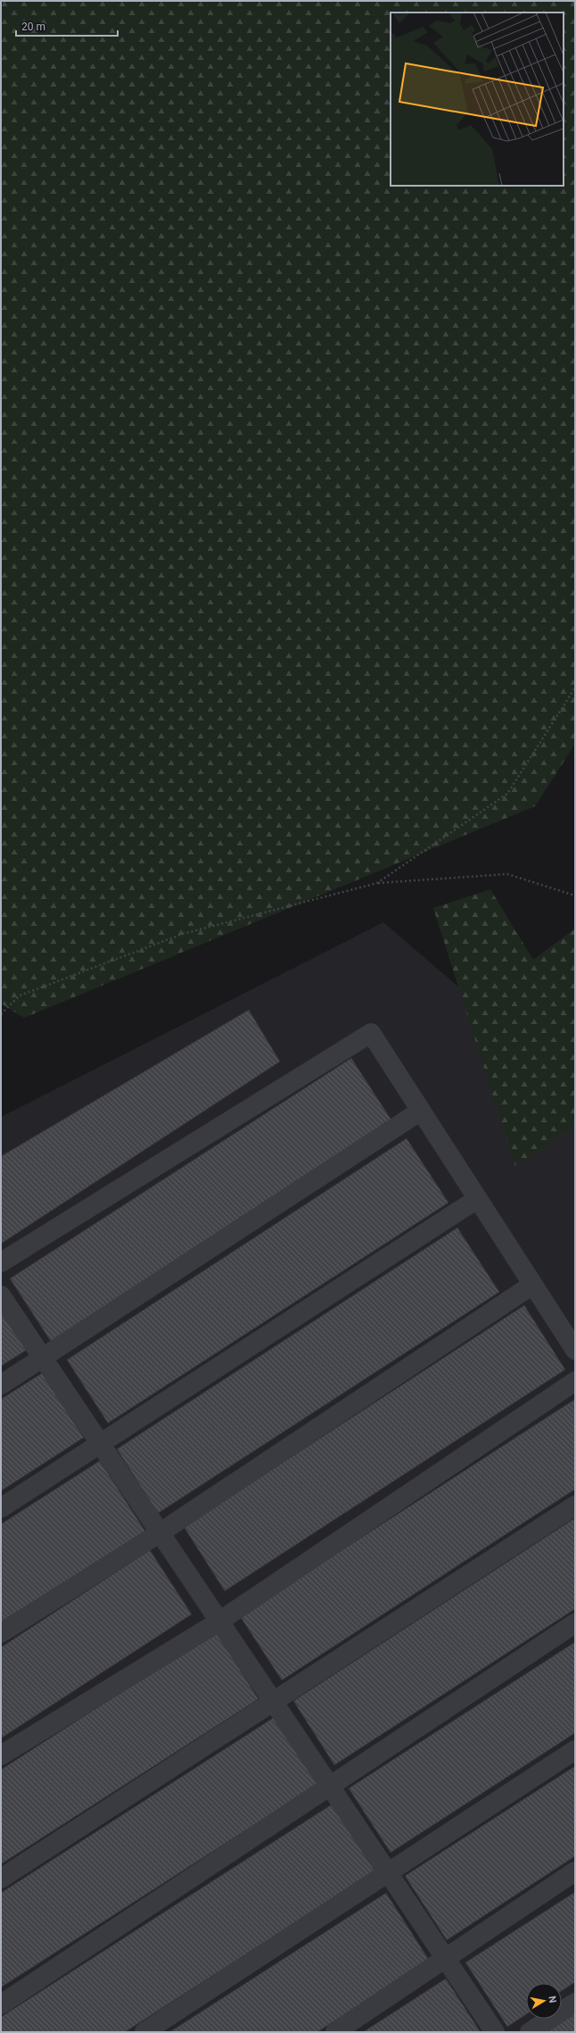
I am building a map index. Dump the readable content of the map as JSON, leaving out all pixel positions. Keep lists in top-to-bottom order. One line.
{"scale_bar":"20 m","north":"right"}
